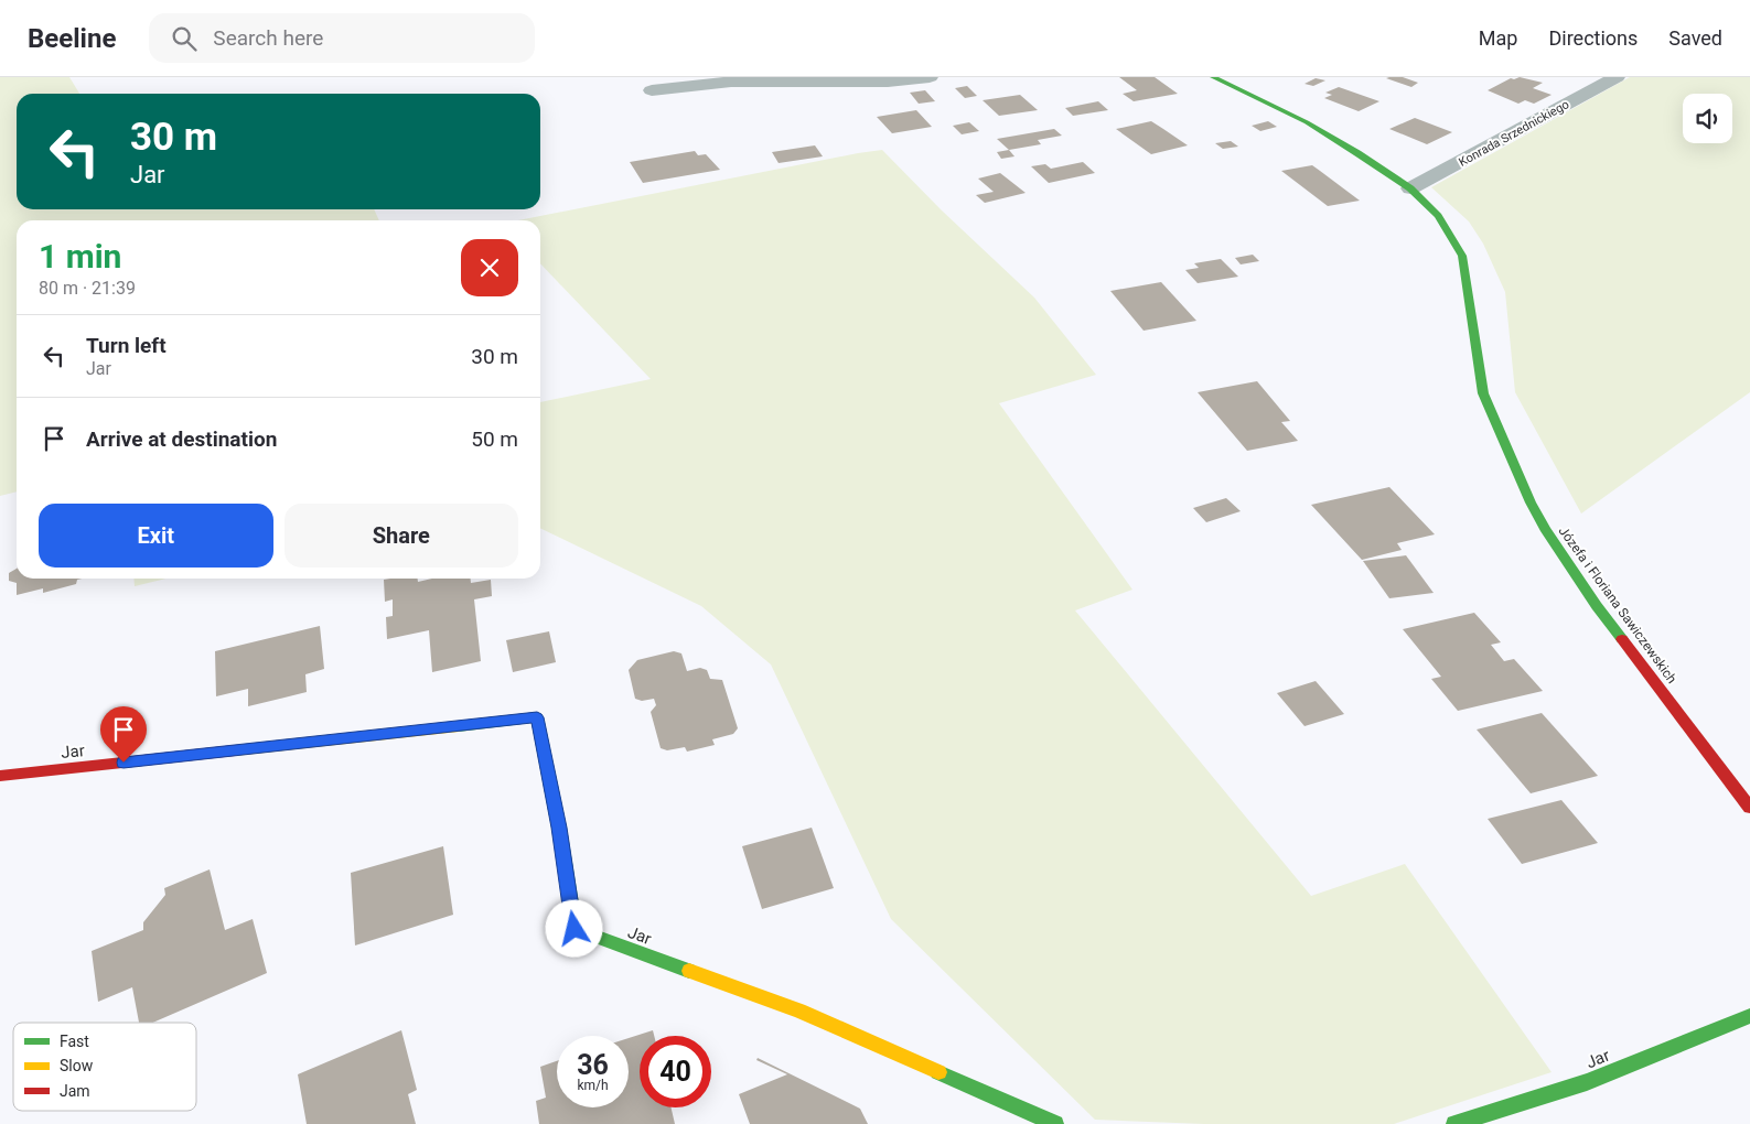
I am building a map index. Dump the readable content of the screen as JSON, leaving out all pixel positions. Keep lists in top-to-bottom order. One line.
{"streets":{"street":["Konrada Srzednickiego","Józefa i Floriana Sawiczewskich","Jar"]},"crossings":[["Konrada Srzednickiego","Józefa i Floriana Sawiczewskich"]],"legend":["Fast","Slow","Jam"],"page":{"header":"Beeline","search":"Search here","nav":["Map","Directions","Saved"],"turn":["30 m","Jar"],"heading":["1 min","80 m · 21:39"],"list":[{"name":"Turn left","note":"Jar","value":"30 m"},{"name":"Arrive at destination","value":"50 m"}],"buttons":["Exit","Share"],"speed":"36 km/h","limit":"40"}}
